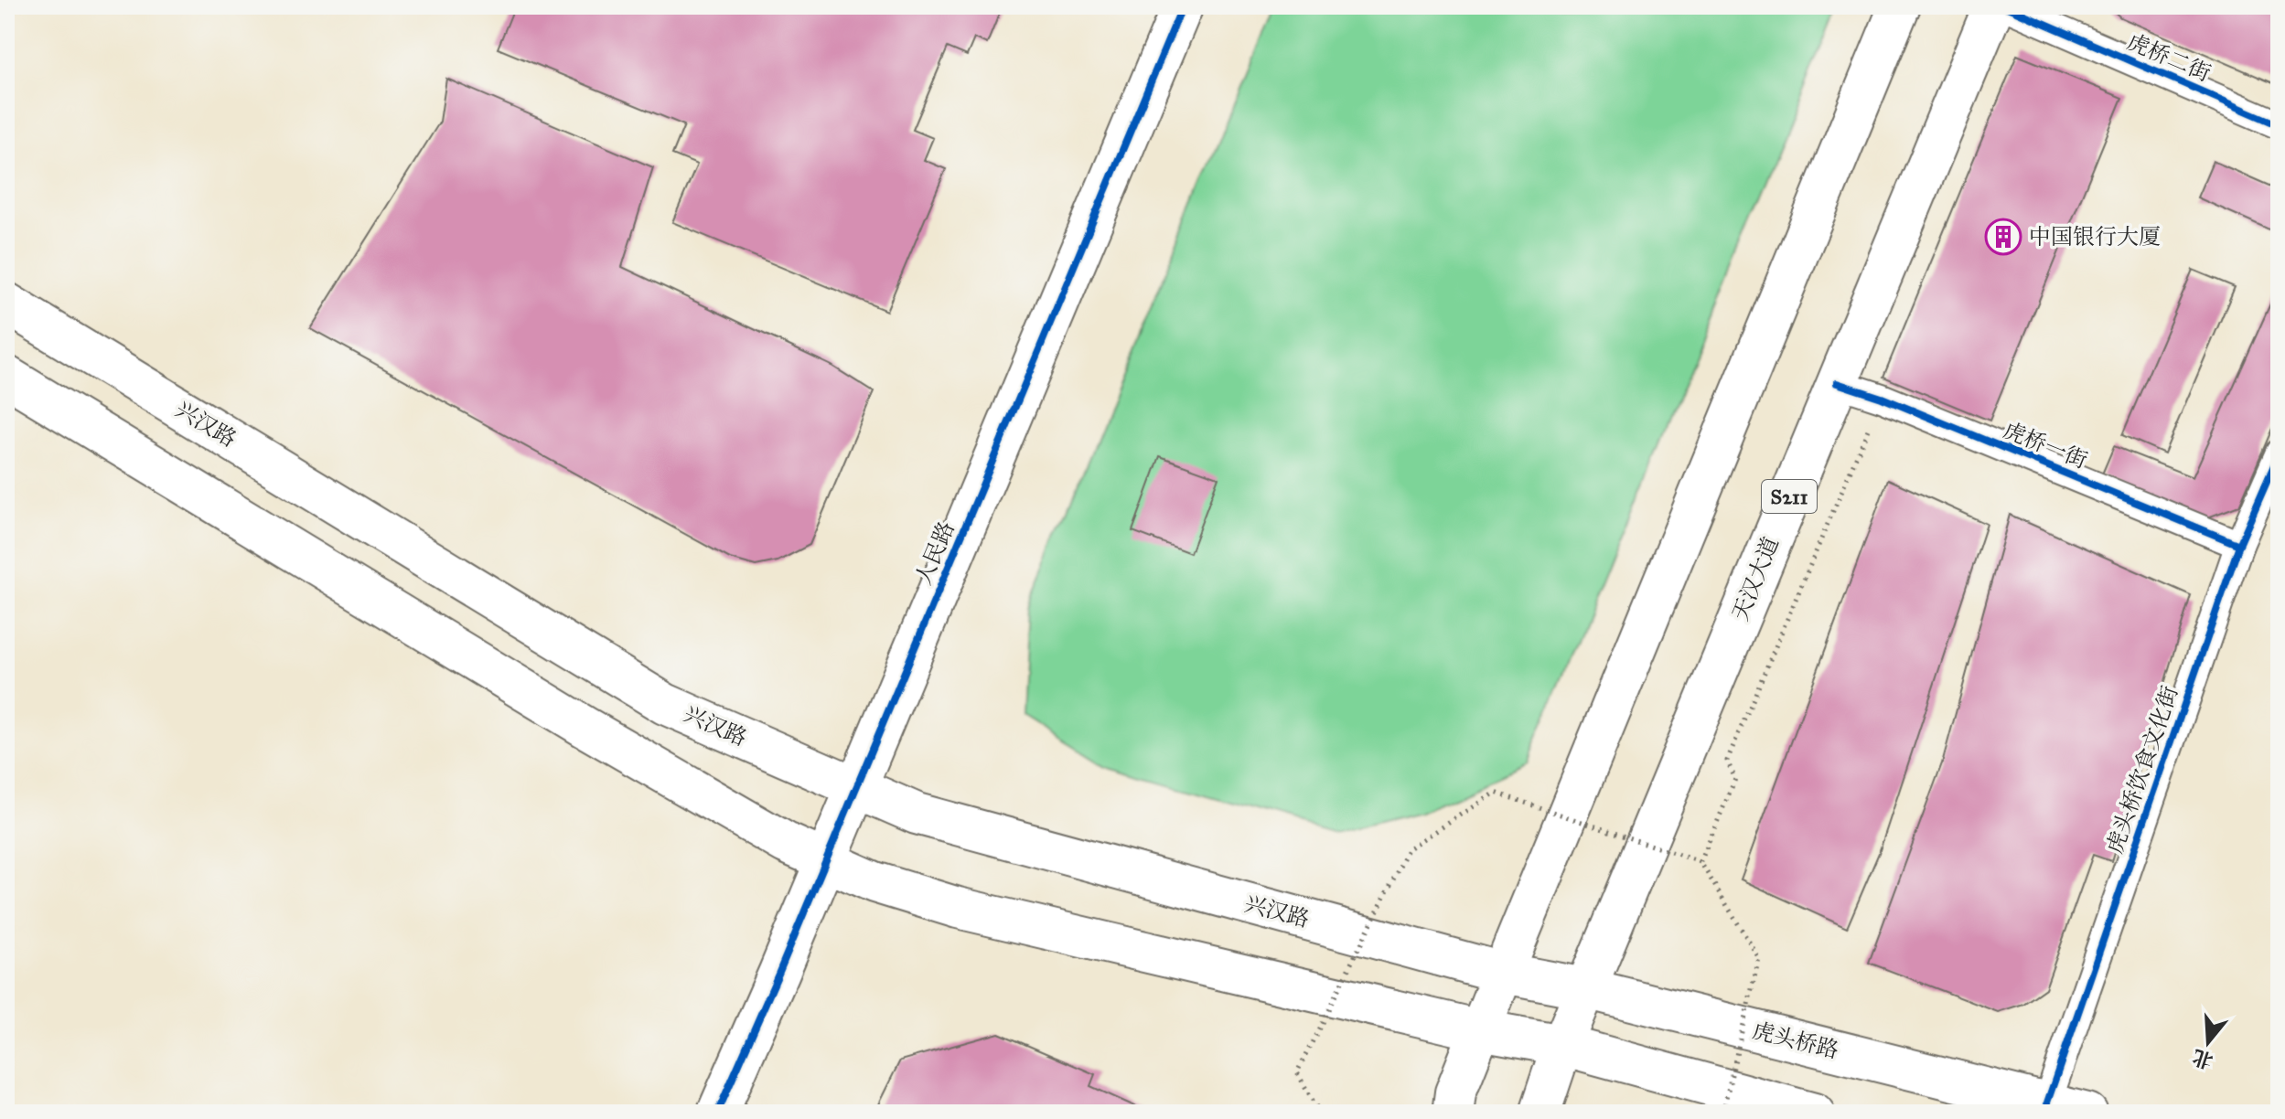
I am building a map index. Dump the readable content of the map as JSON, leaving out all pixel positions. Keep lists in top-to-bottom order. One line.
{"streets":{"main road":["兴汉路","S211","人民路","天汉大道","虎头桥路"],"street":["虎桥二街","虎桥一街","虎头桥饮食文化街"]},"crossings":[["兴汉路","人民路"],["兴汉路","虎头桥路"],["虎桥一街","天汉大道"],["虎桥一街","虎头桥饮食文化街"],["天汉大道","虎头桥路"],["虎头桥饮食文化街","虎头桥路"]],"places":{"building":["中国银行大厦"]},"north":"bottom"}
